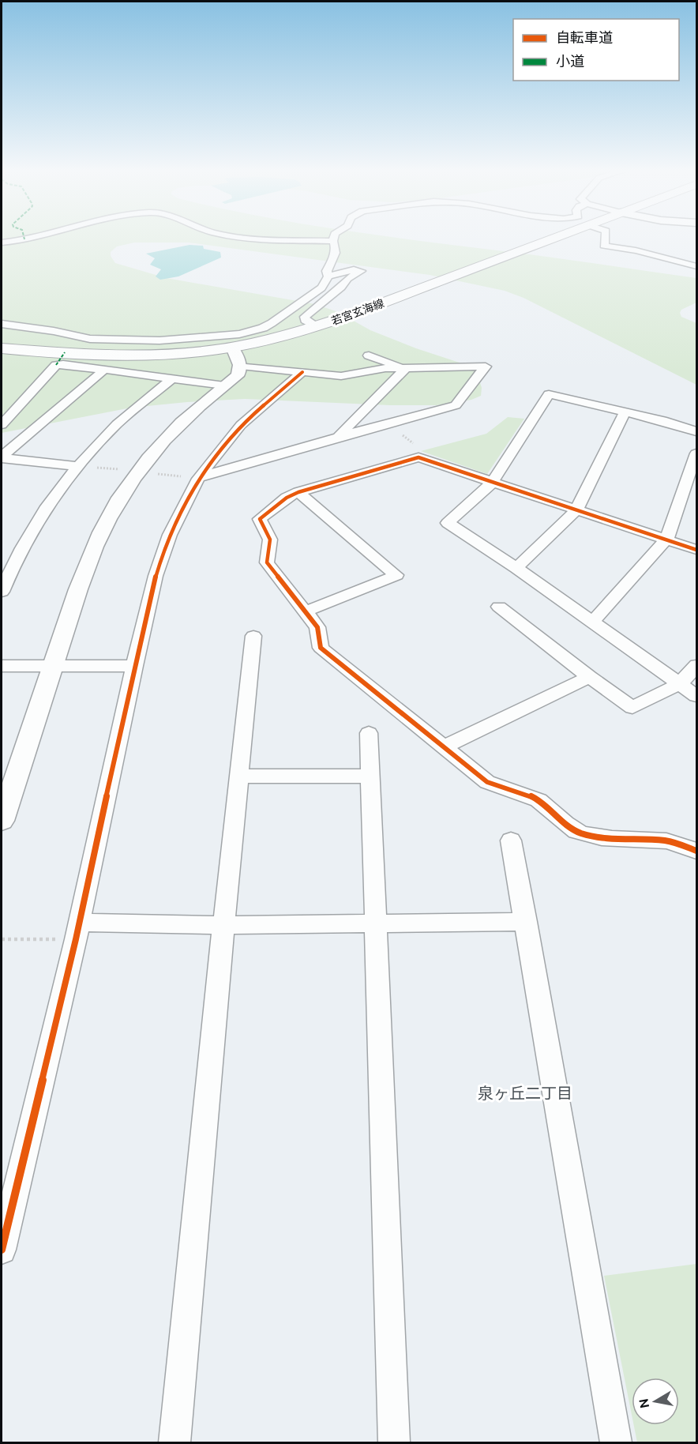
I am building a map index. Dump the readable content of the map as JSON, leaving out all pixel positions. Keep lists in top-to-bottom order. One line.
{"streets":{"main road":["若宮玄海線"]},"districts":["泉ヶ丘二丁目"],"legend":["自転車道","小道"],"north":"left"}
